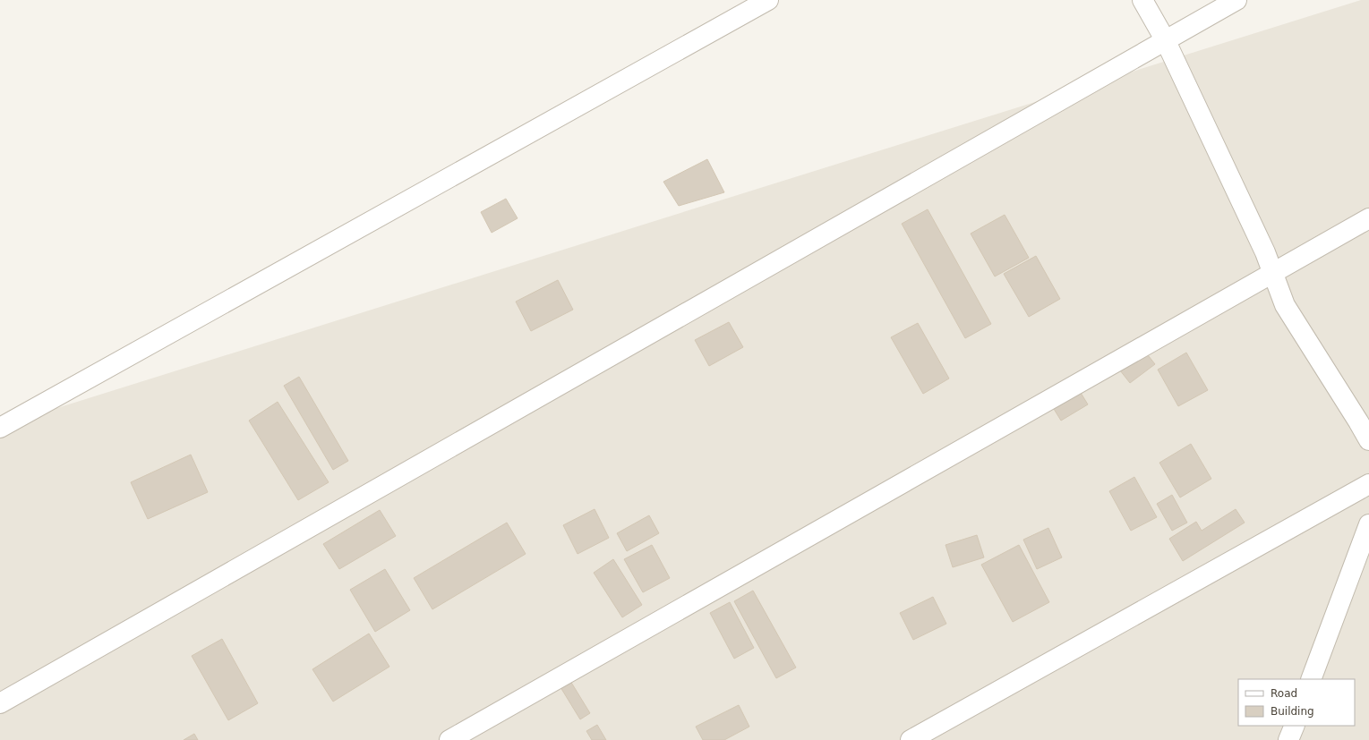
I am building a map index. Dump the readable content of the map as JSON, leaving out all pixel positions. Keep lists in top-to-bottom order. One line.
{"legend":["Road","Building"]}
